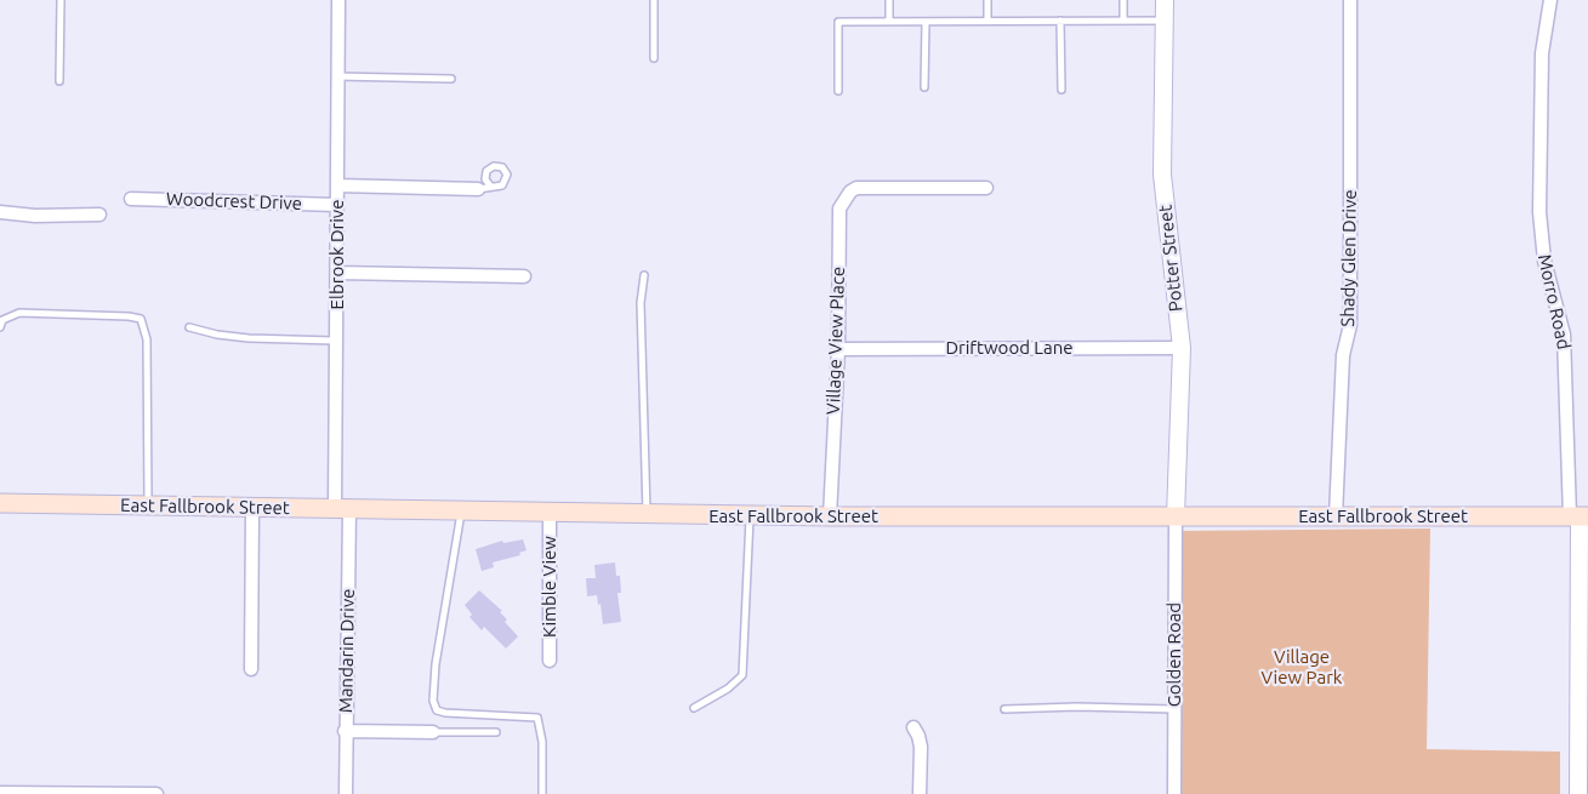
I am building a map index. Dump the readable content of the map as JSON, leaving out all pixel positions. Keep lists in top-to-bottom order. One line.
{"streets":{"main road":["East Fallbrook Street"],"street":["Woodcrest Drive","Elbrook Drive","Potter Street","Shady Glen Drive","Morro Road","Village View Place","Driftwood Lane","Kimble View","Mandarin Drive","Golden Road"]},"crossings":[["Woodcrest Drive","Elbrook Drive"],["Elbrook Drive","East Fallbrook Street"],["Elbrook Drive","Mandarin Drive"],["Potter Street","Driftwood Lane"],["Potter Street","East Fallbrook Street"],["Potter Street","Golden Road"],["Shady Glen Drive","East Fallbrook Street"],["Morro Road","East Fallbrook Street"],["Village View Place","Driftwood Lane"],["Village View Place","East Fallbrook Street"],["East Fallbrook Street","Kimble View"],["East Fallbrook Street","Mandarin Drive"],["East Fallbrook Street","Golden Road"]],"parks":["Village View Park"]}
